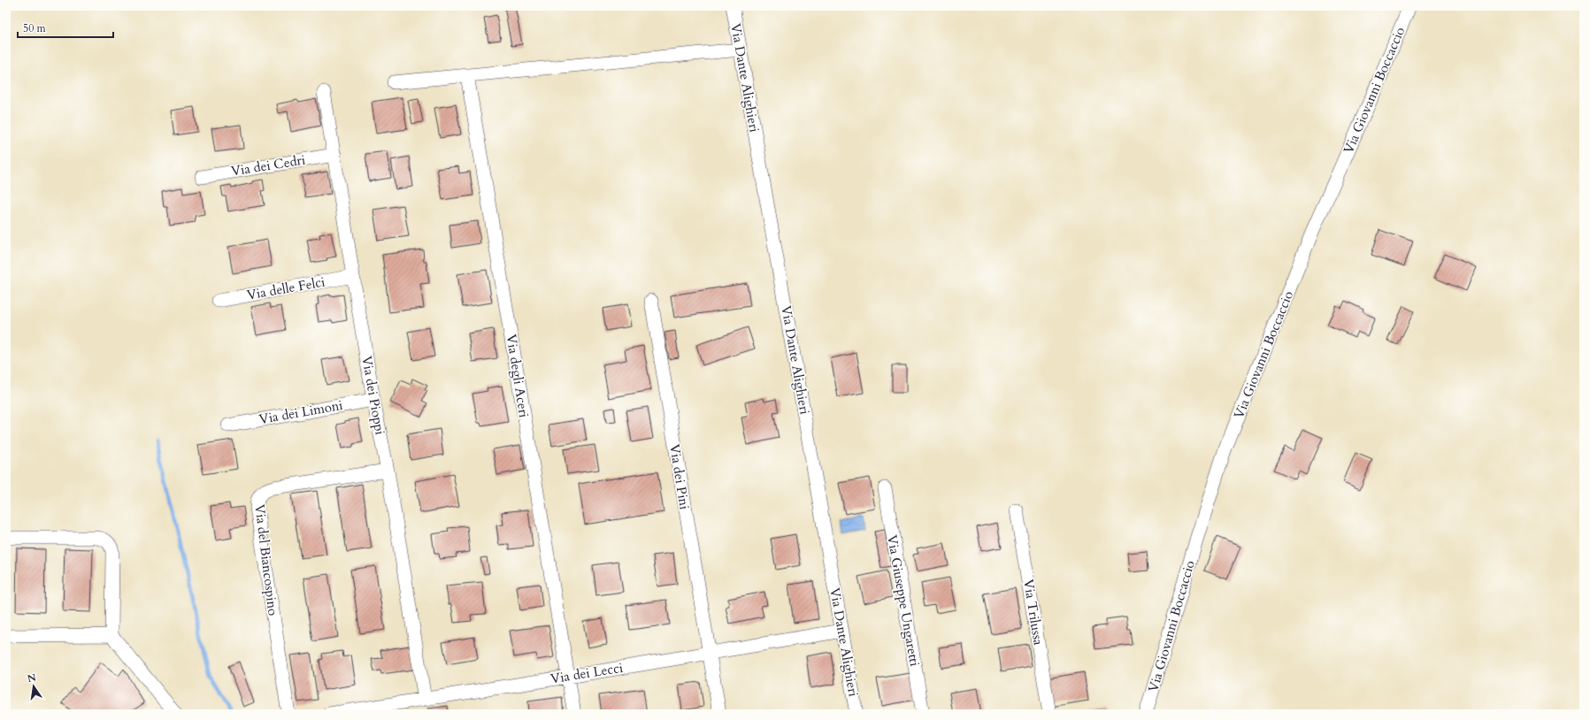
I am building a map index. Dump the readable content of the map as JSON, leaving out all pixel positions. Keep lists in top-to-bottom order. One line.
{"streets":{"street":["Via Dante Alighieri","Via Giovanni Boccaccio","Via dei Cedri","Via delle Felci","Via degli Aceri","Via dei Pioppi","Via dei Limoni","Via dei Pini","Via del Biancospino","Via Giuseppe Ungaretti","Via Trilussa","Via dei Lecci"]},"crossings":[["Via Dante Alighieri","Via dei Lecci"],["Via dei Cedri","Via dei Pioppi"],["Via delle Felci","Via dei Pioppi"],["Via degli Aceri","Via dei Lecci"],["Via dei Pioppi","Via dei Limoni"],["Via dei Pioppi","Via del Biancospino"],["Via dei Pioppi","Via dei Lecci"],["Via dei Pini","Via dei Lecci"]],"scale_bar":"50 m","north":"top"}
